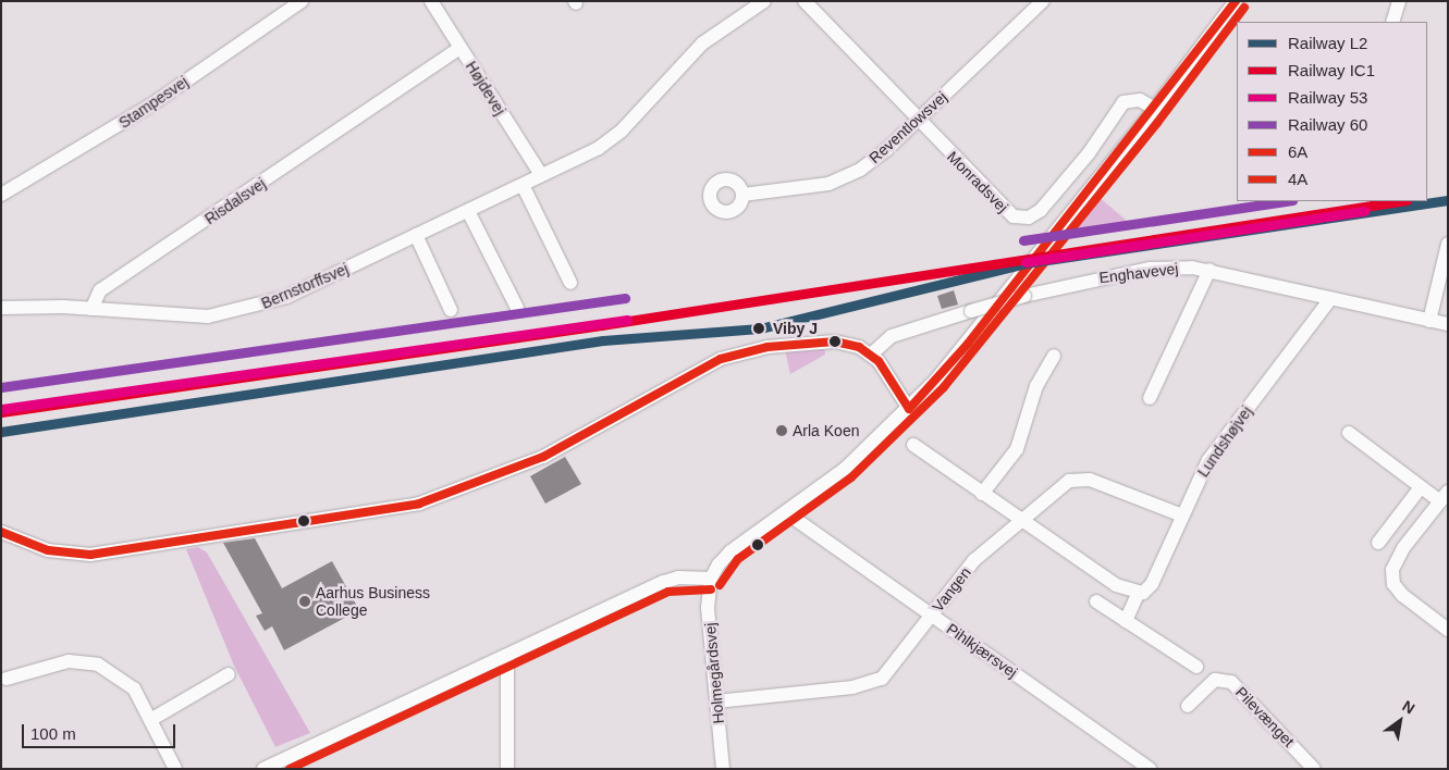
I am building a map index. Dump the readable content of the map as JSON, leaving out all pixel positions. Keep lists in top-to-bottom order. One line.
{"streets":{"street":["Højdevej","Stampesvej","Reventlowsvej","Monradsvej","Risdalsvej","Enghavevej","Bernstorffsvej","Lundshøjvej","Vangen","Pihlkjærsvej","Holmegårdsvej","Pilevænget"]},"crossings":[["Højdevej","Risdalsvej"],["Højdevej","Bernstorffsvej"],["Reventlowsvej","Monradsvej"],["Risdalsvej","Bernstorffsvej"],["Enghavevej","Lundshøjvej"],["Lundshøjvej","Vangen"],["Vangen","Pihlkjærsvej"],["Vangen","Holmegårdsvej"]],"places":["Viby J","Arla Koen","Aarhus Business College"],"lines":["transit line 6A","transit line 4A","rail line L2","rail line IC1","rail line 60","rail line 53"],"legend":["Railway L2","Railway IC1","Railway 53","Railway 60","6A","4A"],"scale_bar":"100 m","north":"top right"}
